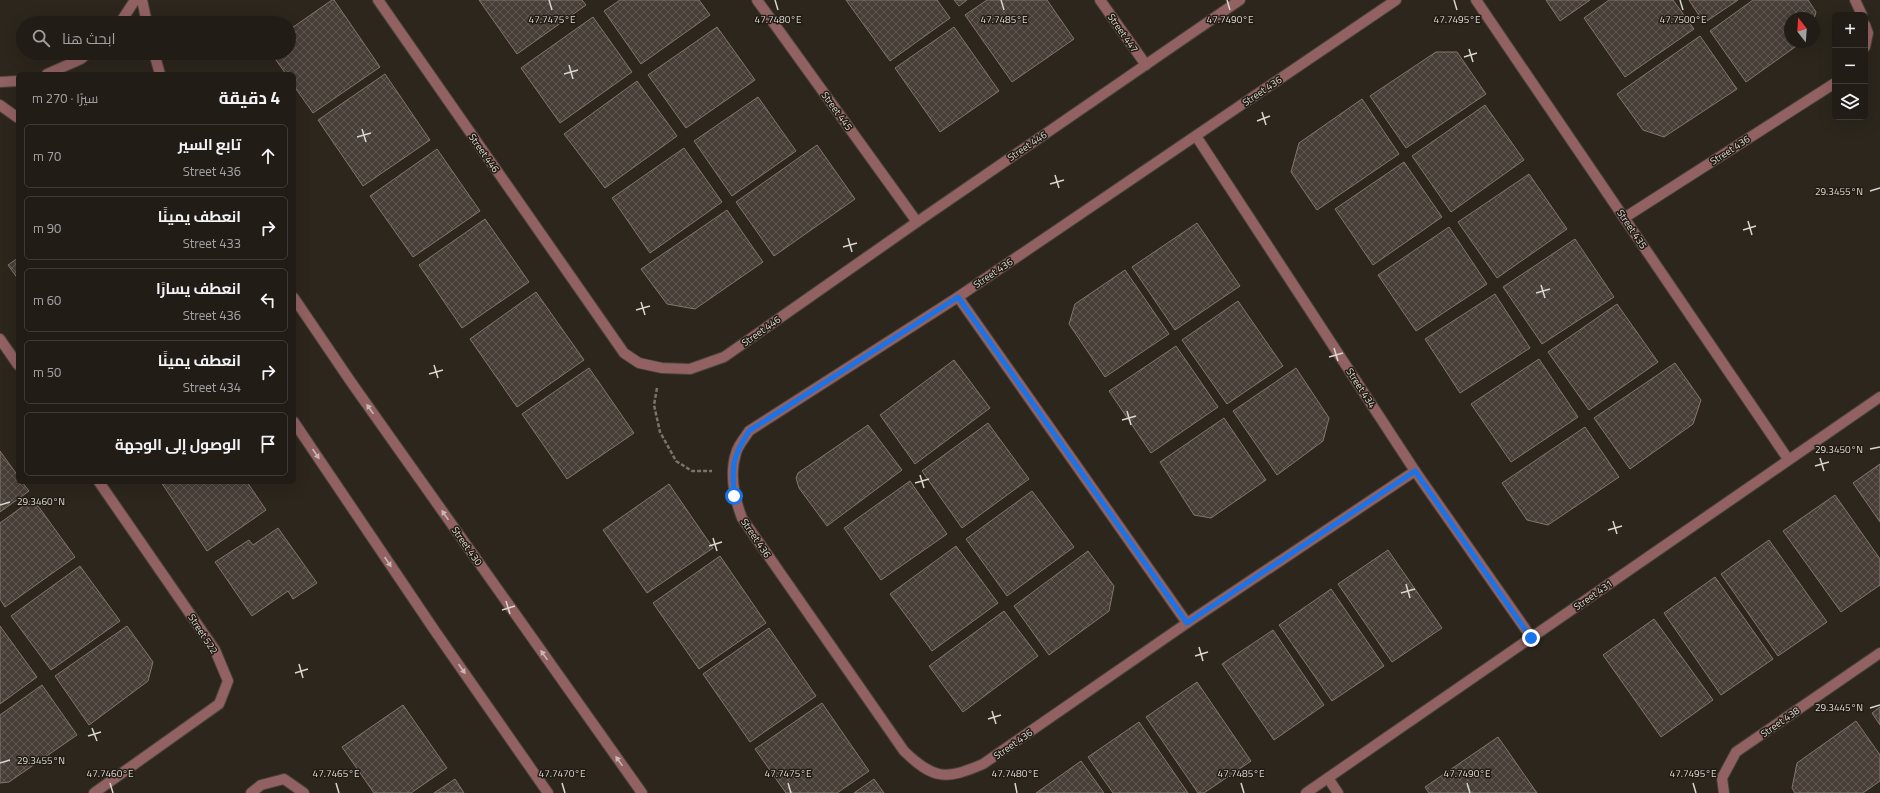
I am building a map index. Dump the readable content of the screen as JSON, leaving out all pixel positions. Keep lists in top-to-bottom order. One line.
{"streets":{"street":["Street 447","Street 436","Street 445","Street 446","Street 435","Street 434","Street 430","Street 431","Street 522","Street 438"]},"crossings":[["Street 447","Street 446"],["Street 436","Street 435"],["Street 436","Street 434"],["Street 445","Street 446"],["Street 435","Street 431"],["Street 434","Street 431"]],"north":"top","page":{"map_buttons":["+","−"],"search":"ابحث هنا","heading":["4 دقيقة","سيرًا · 270 m"],"list":[["تابع السير","Street 436","70 m"],["انعطف يمينًا","Street 433","90 m"],["انعطف يسارًا","Street 436","60 m"],["انعطف يمينًا","Street 434","50 m"],"الوصول إلى الوجهة"]},"coordinates":["47.7500°E","47.7475°E","47.7480°E","47.7485°E","47.7490°E","47.7495°E","29.3455°N","29.3450°N","29.3460°N","29.3445°N","47.7460°E","47.7465°E","47.7470°E"]}
